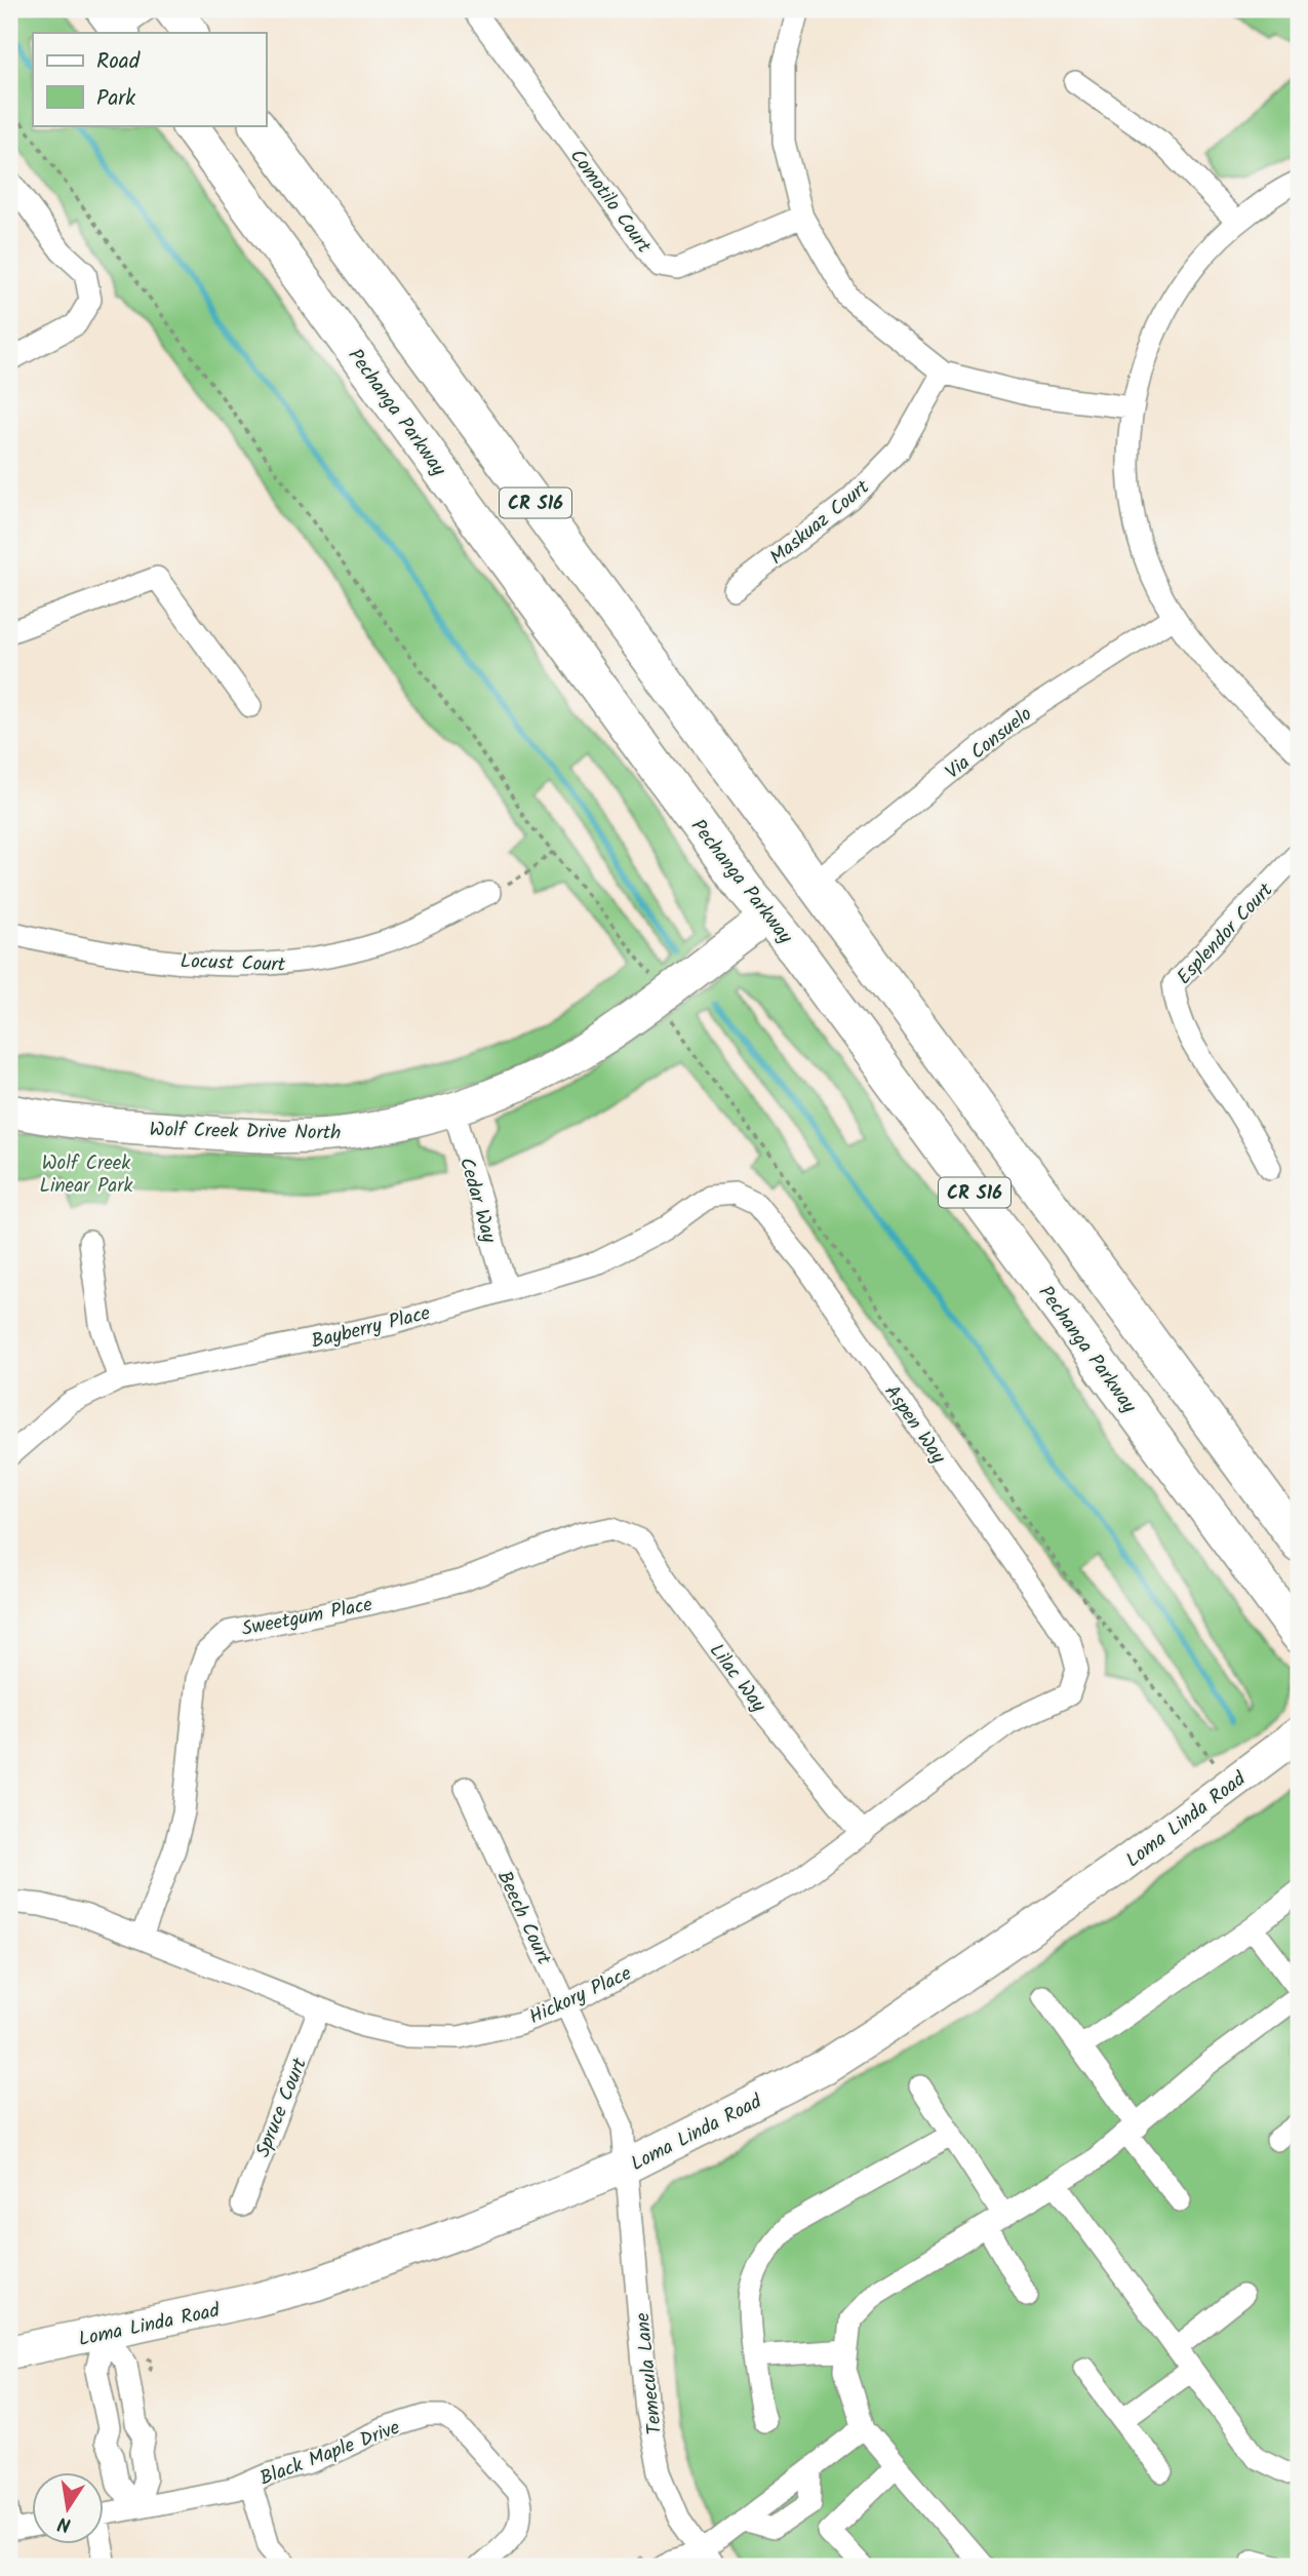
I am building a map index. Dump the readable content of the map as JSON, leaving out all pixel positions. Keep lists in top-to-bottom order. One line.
{"streets":{"main road":["Pechanga Parkway","CR S16"],"street":["Comotilo Court","Maskuaz Court","Via Consuelo","Esplendor Court","Locust Court","Wolf Creek Drive North","Cedar Way","Bayberry Place","Aspen Way","Sweetgum Place","Lilac Way","Loma Linda Road","Beech Court","Hickory Place","Spruce Court","Temecula Lane","Black Maple Drive"]},"crossings":[["Pechanga Parkway","Wolf Creek Drive North"],["CR S16","Via Consuelo"],["Wolf Creek Drive North","Cedar Way"],["Cedar Way","Bayberry Place"],["Bayberry Place","Aspen Way"],["Aspen Way","Hickory Place"],["Sweetgum Place","Lilac Way"],["Sweetgum Place","Hickory Place"],["Lilac Way","Hickory Place"],["Loma Linda Road","Beech Court"],["Loma Linda Road","Temecula Lane"],["Beech Court","Hickory Place"],["Beech Court","Temecula Lane"],["Hickory Place","Spruce Court"]],"parks":["Wolf Creek Linear Park"],"legend":["Road","Park"],"north":"bottom"}
